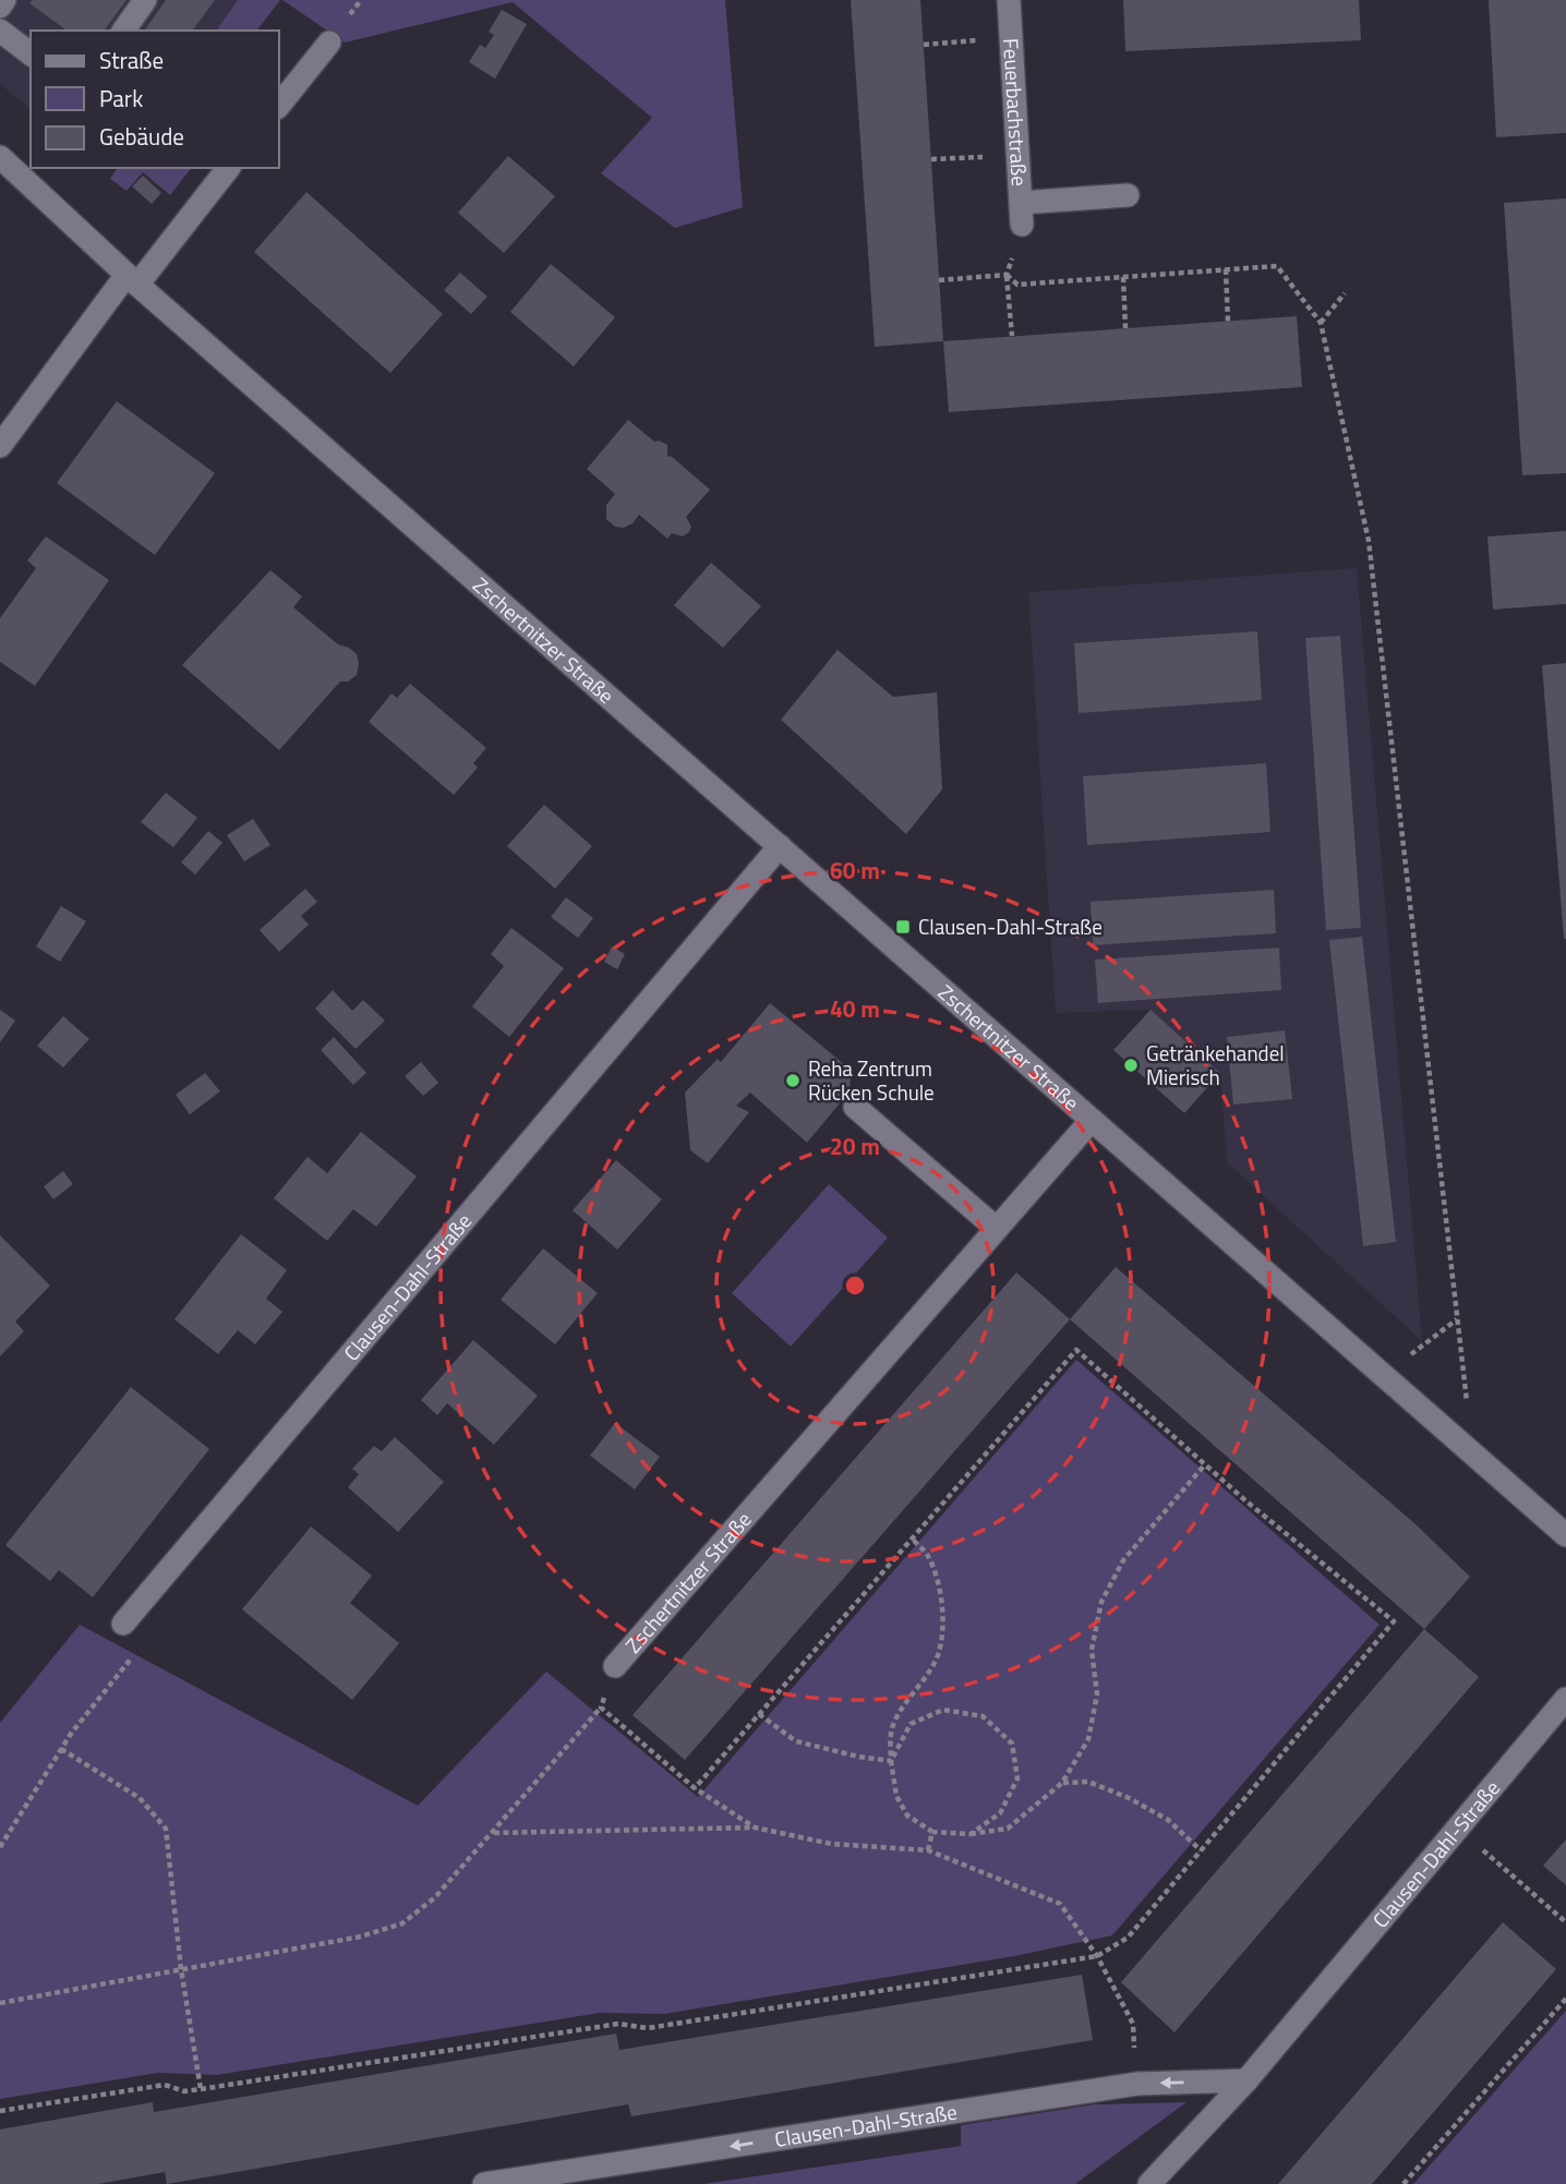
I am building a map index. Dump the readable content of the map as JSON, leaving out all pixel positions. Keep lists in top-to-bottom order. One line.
{"streets":{"street":["Feuerbachstraße","Zschertnitzer Straße","Clausen-Dahl-Straße"]},"crossings":[["Zschertnitzer Straße","Clausen-Dahl-Straße"]],"places":{"transit":["Clausen-Dahl-Straße"],"other":["Getränkehandel Mierisch","Reha Zentrum Rücken Schule"]},"legend":["Straße","Park","Gebäude"],"rings":["60 m","40 m","20 m"]}
